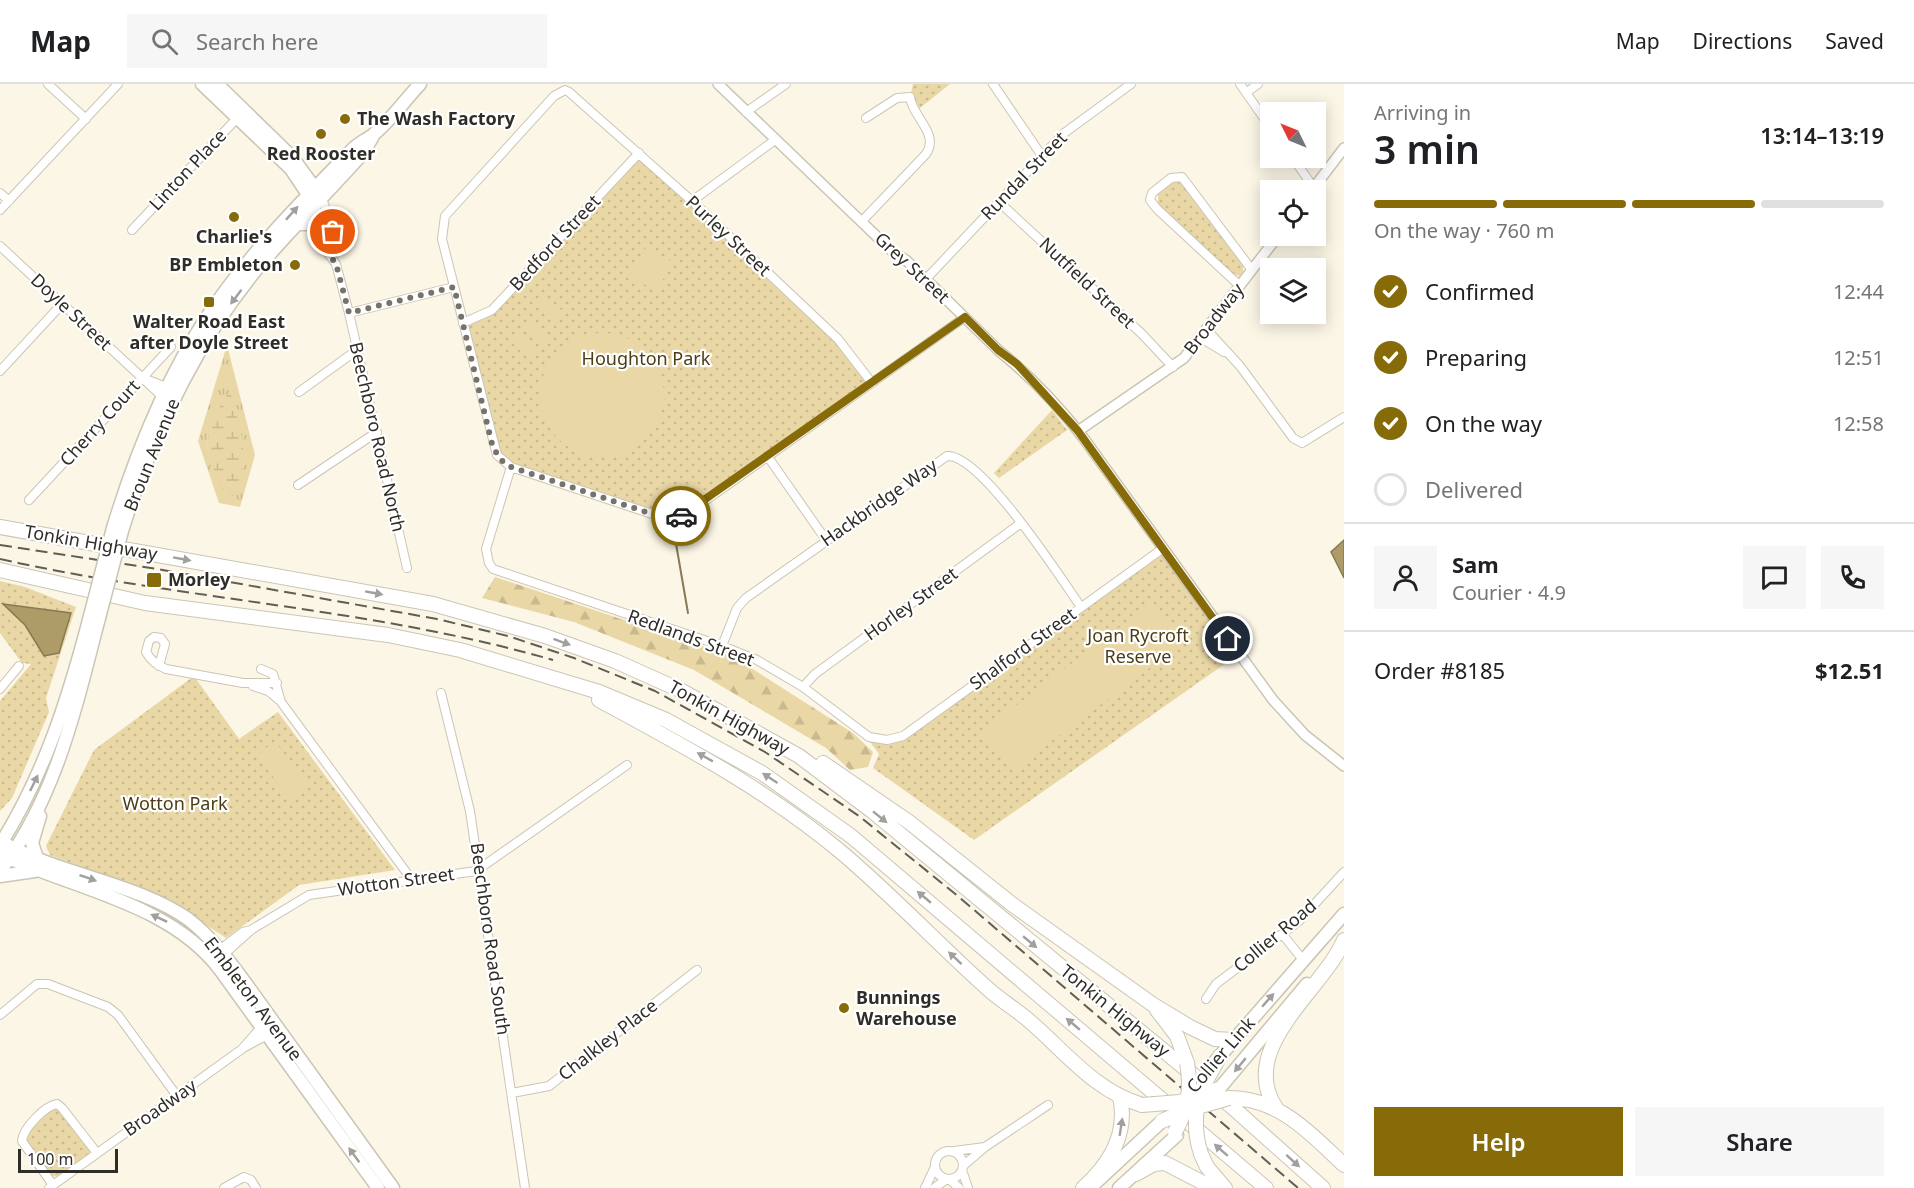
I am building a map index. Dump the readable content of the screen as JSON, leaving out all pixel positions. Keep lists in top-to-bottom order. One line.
{"streets":{"highway":["Tonkin Highway"],"main road":["Beechboro Road North","Broun Avenue","Embleton Avenue","Collier Link"],"street":["Linton Place","Rundal Street","Purley Street","Bedford Street","Grey Street","Nutfield Street","Doyle Street","Broadway","Cherry Court","Hackbridge Way","Horley Street","Redlands Street","Shalford Street","Wotton Street","Collier Road","Beechboro Road South","Chalkley Place"]},"crossings":[["Linton Place","Beechboro Road North"],["Rundal Street","Grey Street"],["Rundal Street","Nutfield Street"],["Purley Street","Bedford Street"],["Grey Street","Broadway"],["Grey Street","Shalford Street"],["Nutfield Street","Broadway"],["Doyle Street","Cherry Court"],["Doyle Street","Broun Avenue"],["Broadway","Embleton Avenue"],["Beechboro Road North","Broun Avenue"],["Broun Avenue","Embleton Avenue"],["Hackbridge Way","Horley Street"],["Hackbridge Way","Redlands Street"],["Hackbridge Way","Shalford Street"],["Horley Street","Redlands Street"],["Redlands Street","Shalford Street"],["Wotton Street","Beechboro Road South"],["Wotton Street","Embleton Avenue"],["Beechboro Road South","Chalkley Place"]],"parks":["Houghton Park","Joan Rycroft Reserve","Wotton Park"],"places":{"other":["The Wash Factory","Red Rooster","Charlie's","BP Embleton","Bunnings Warehouse"],"transit":["Walter Road East after Doyle Street","Morley"]},"scale_bar":"100 m","north":"top left","page":{"header":"Map","search":"Search here","nav":["Map","Directions","Saved"],"heading":["3 min","Arriving in","13:14–13:19"],"panel":["Sam","Courier · 4.9","Order #8185","$12.51"],"bar":"On the way · 760 m","list":[["Confirmed","12:44"],["Preparing","12:51"],["On the way","12:58"],"Delivered"],"buttons":["Help","Share"],"scale":"100 m"}}
